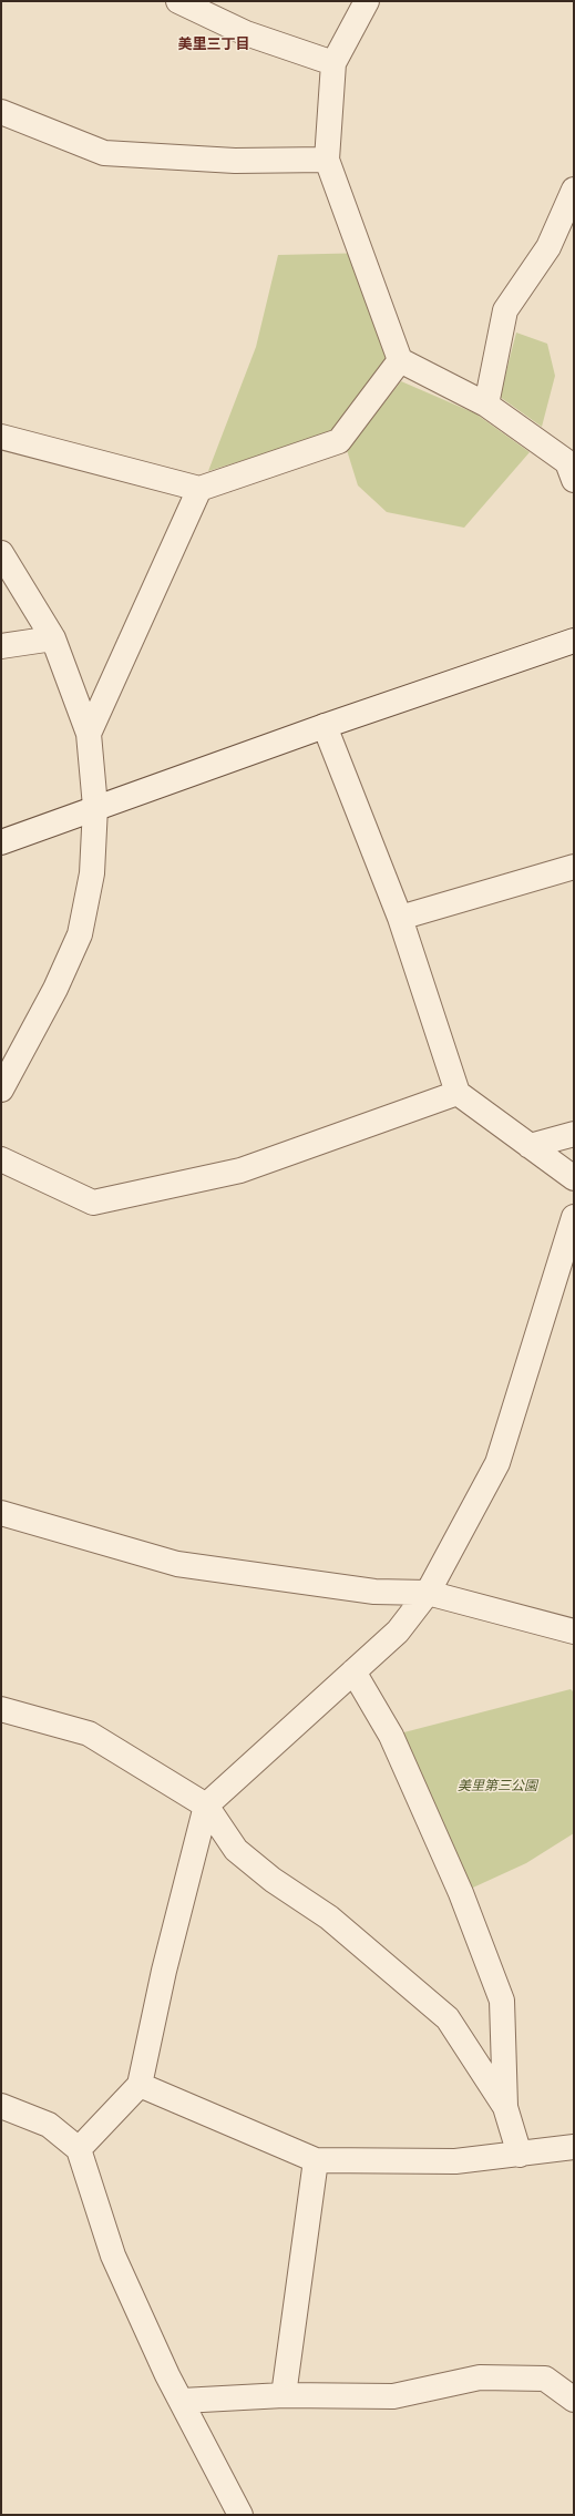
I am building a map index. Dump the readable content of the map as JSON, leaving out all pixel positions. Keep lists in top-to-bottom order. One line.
{"districts":["美里三丁目"],"parks":["美里第三公園"]}
